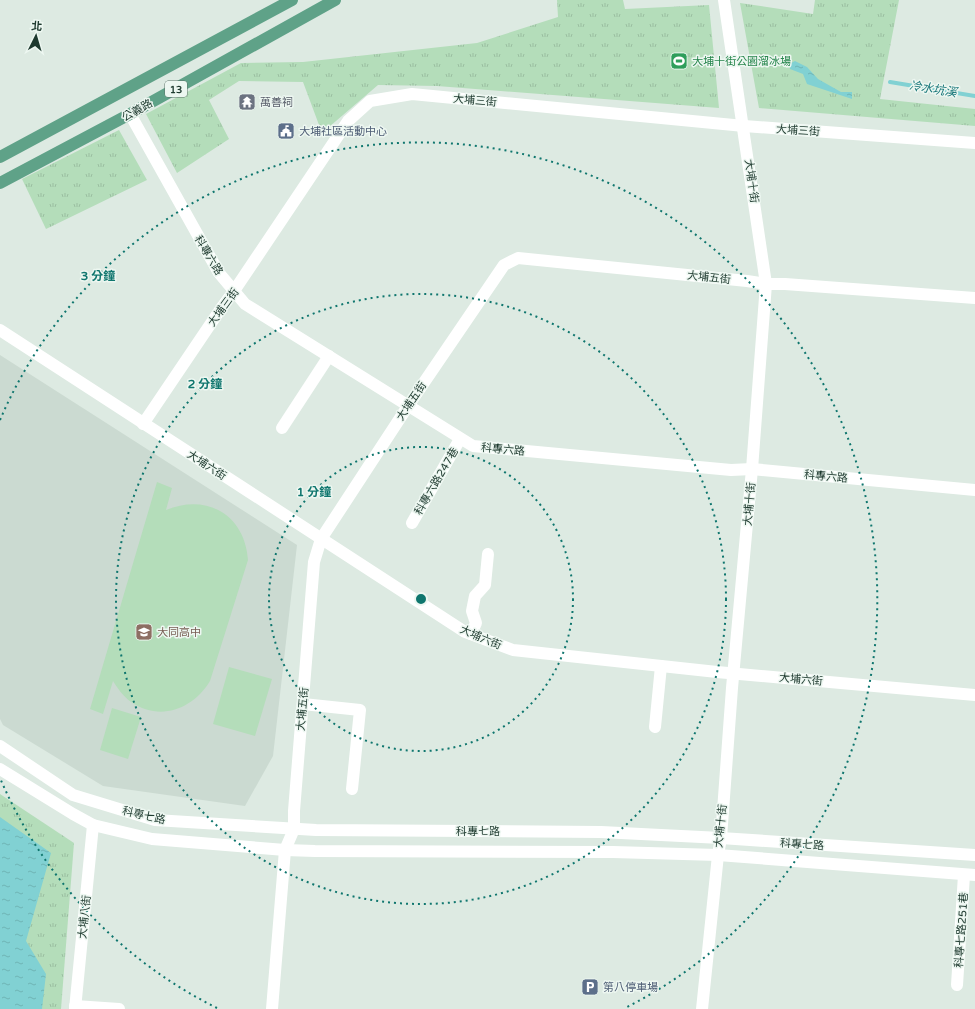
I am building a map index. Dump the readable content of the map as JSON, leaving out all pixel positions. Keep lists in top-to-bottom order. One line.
{"streets":{"main road":["13","公義路"],"street":["大埔三街","大埔十街","科專六路","大埔五街","大埔六街","科專六路247巷","科專七路","大埔八街","科專七路251巷"]},"crossings":[["大埔三街","大埔十街"],["大埔三街","科專六路"],["大埔三街","大埔六街"],["公義路","科專六路"],["大埔十街","科專六路"],["大埔十街","大埔五街"],["大埔十街","大埔六街"],["大埔十街","科專七路"],["科專六路","大埔五街"],["科專六路","科專六路247巷"],["大埔五街","大埔六街"],["大埔五街","科專七路"],["科專七路","大埔八街"],["科專七路","科專七路251巷"]],"water":["冷水坑溪"],"places":{"sports":["大埔十街公園溜冰場"],"temple":["萬善祠"],"public building":["大埔社區活動中心"],"school or university":["大同高中"],"parking":["第八停車場"]},"north":"top","rings":["3 分鐘","2 分鐘","1 分鐘"]}
